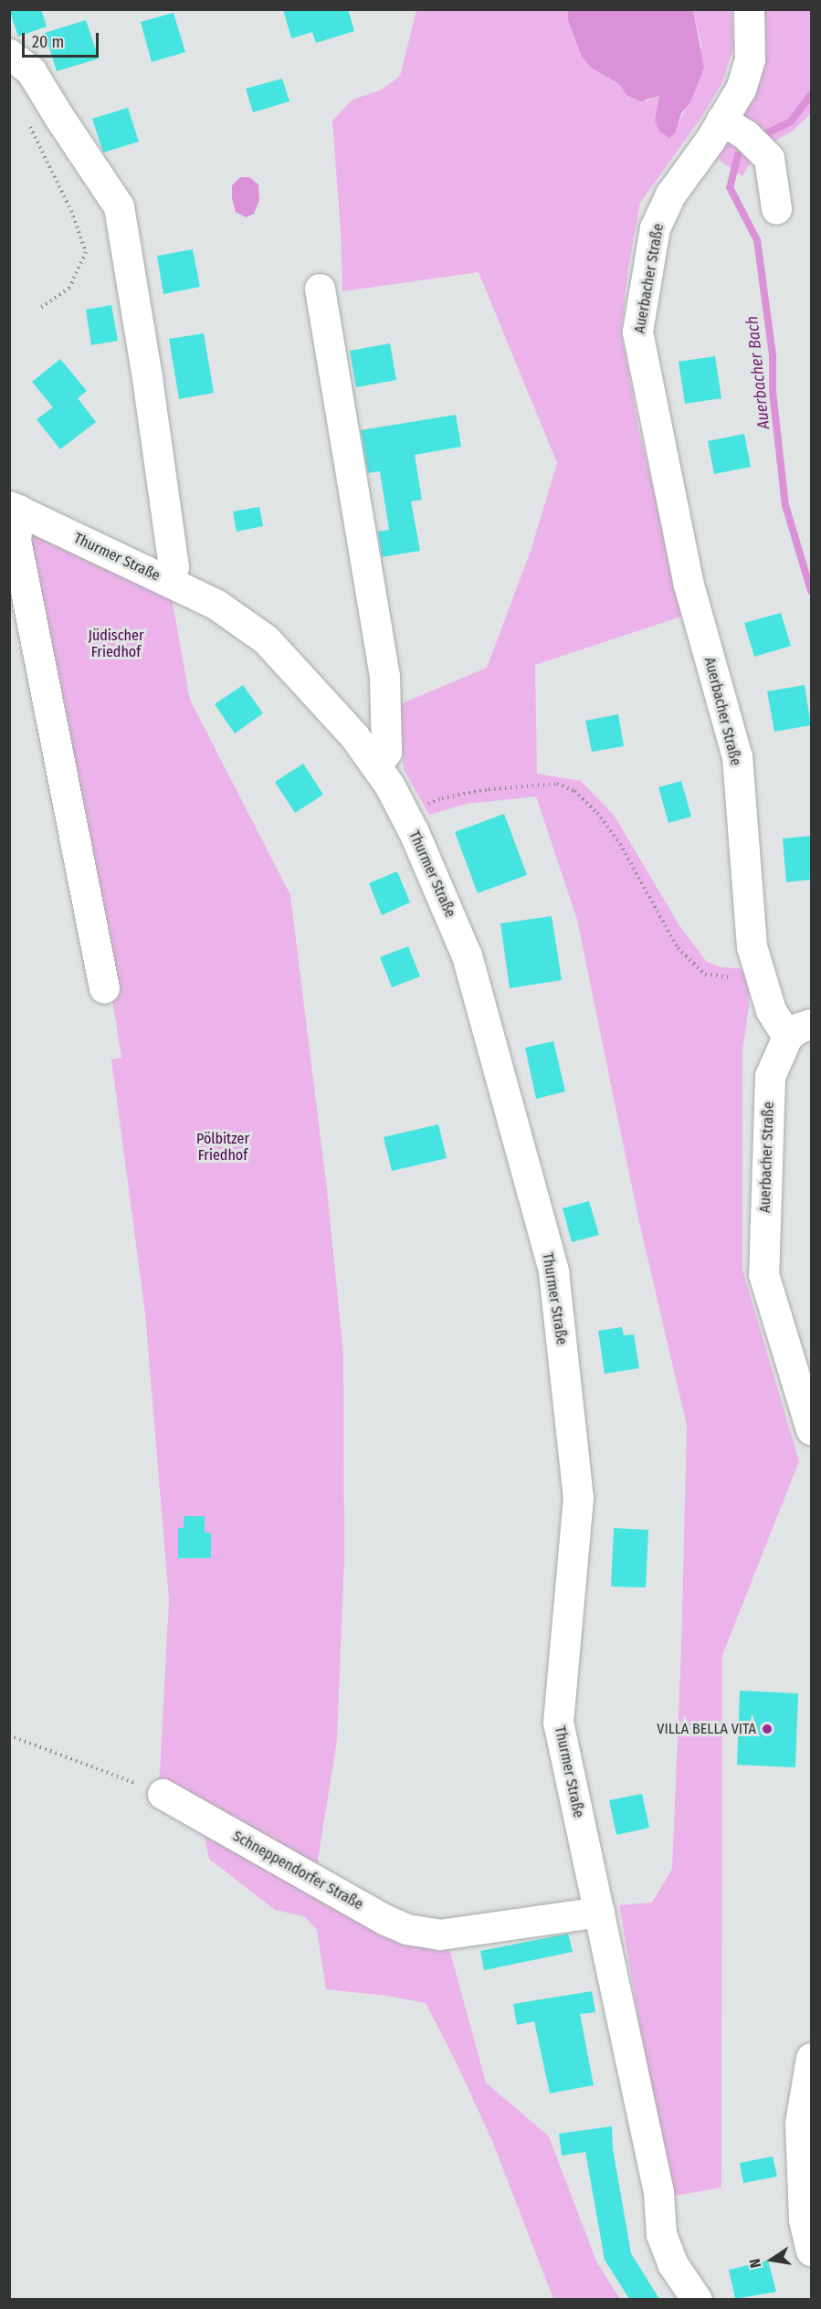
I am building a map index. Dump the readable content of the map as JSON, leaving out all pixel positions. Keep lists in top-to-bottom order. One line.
{"streets":{"street":["Auerbacher Straße","Thurmer Straße","Schneppendorfer Straße"]},"crossings":[["Thurmer Straße","Schneppendorfer Straße"]],"water":["Auerbacher Bach"],"parks":["Jüdischer Friedhof","Pölbitzer Friedhof"],"places":["VILLA BELLA VITA"],"scale_bar":"20 m","north":"left"}
